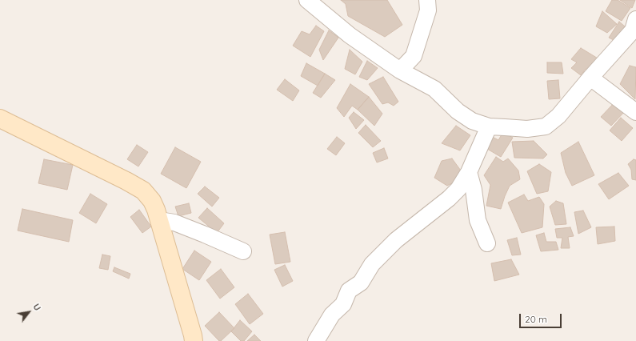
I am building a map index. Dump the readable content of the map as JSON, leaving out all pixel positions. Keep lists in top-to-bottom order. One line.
{"scale_bar":"20 m","north":"top right"}
